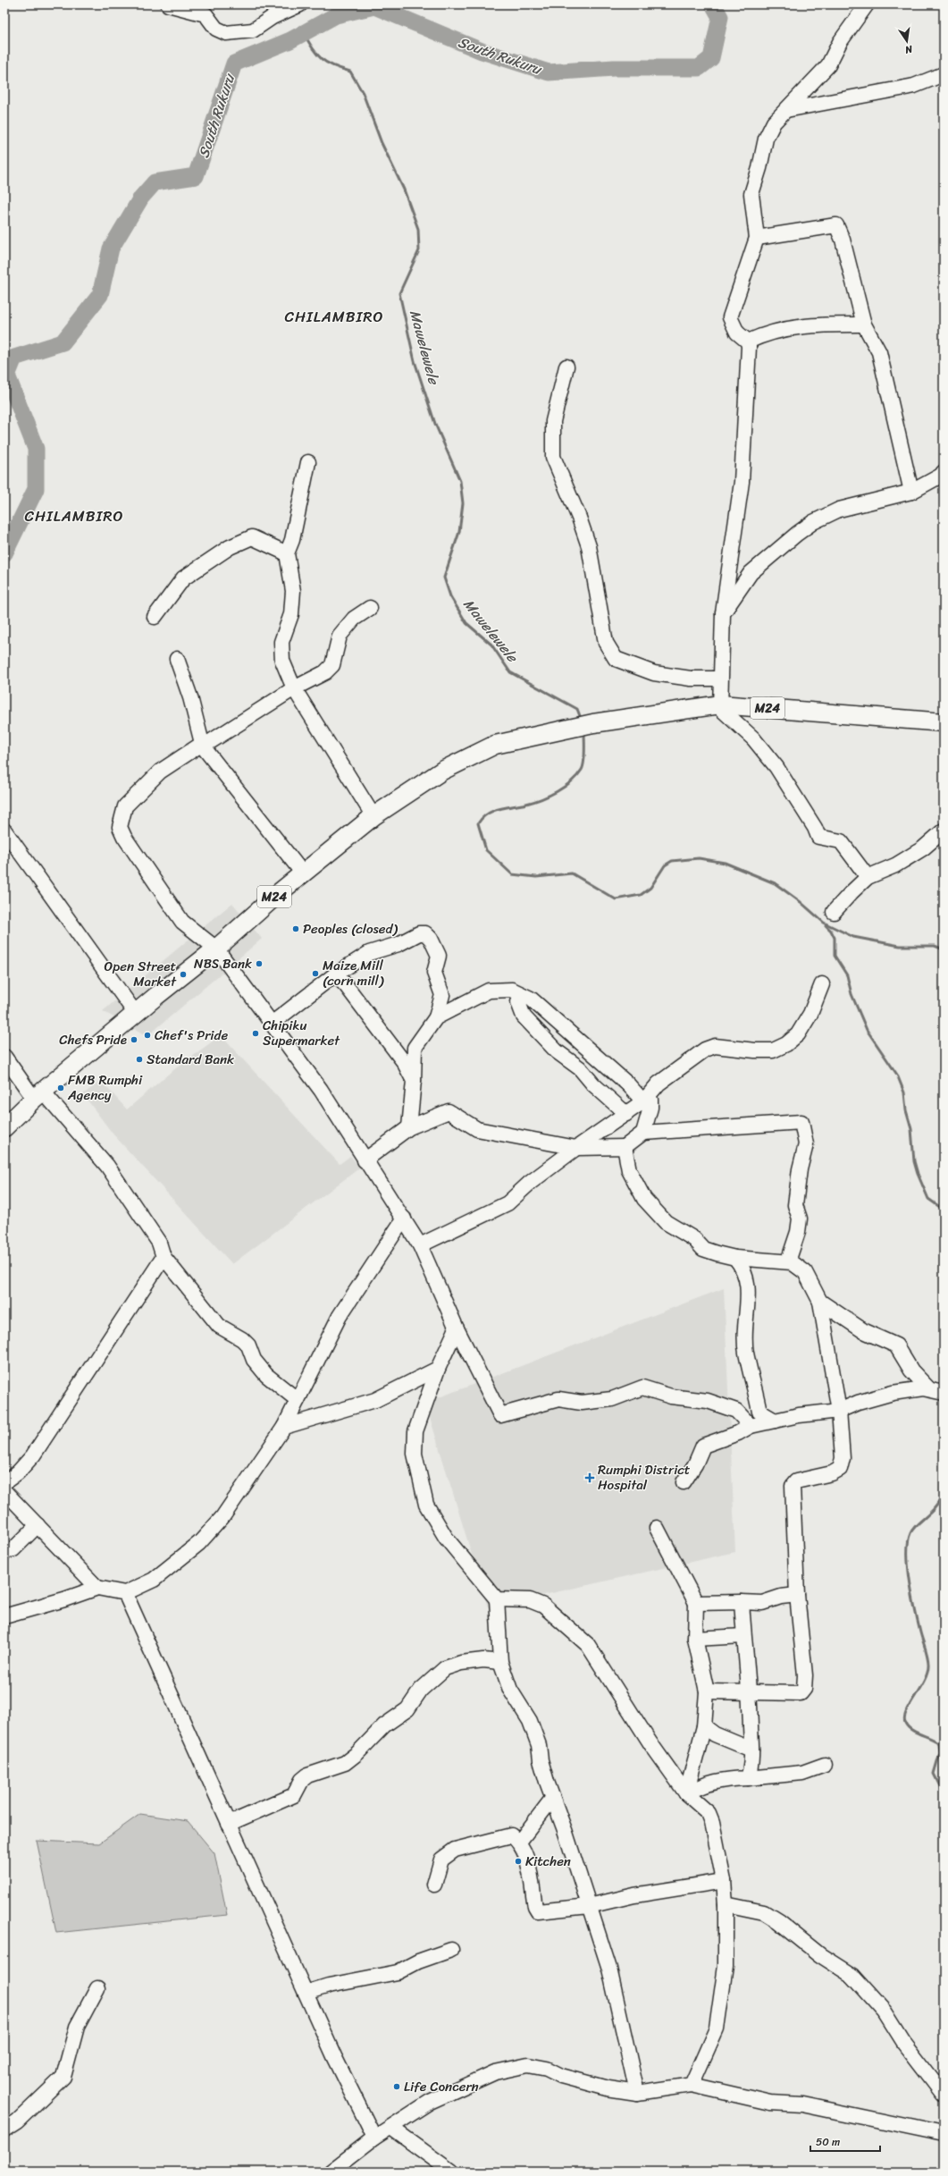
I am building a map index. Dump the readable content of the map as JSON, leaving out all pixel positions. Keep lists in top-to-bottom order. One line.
{"streets":{"main road":["M24"]},"districts":["CHILAMBIRO","CHILAMBIRO"],"water":["South Rukuru","Mawelewele"],"places":{"other":["Peoples (closed)","NBS Bank","Maize Mill (corn mill)","Open Street Market","Chipiku Supermarket","Chef's Pride","Chefs Pride","Standard Bank","FMB Rumphi Agency","Kitchen","Life Concern"],"health":["Rumphi District Hospital"]},"scale_bar":"50 m","north":"bottom"}
